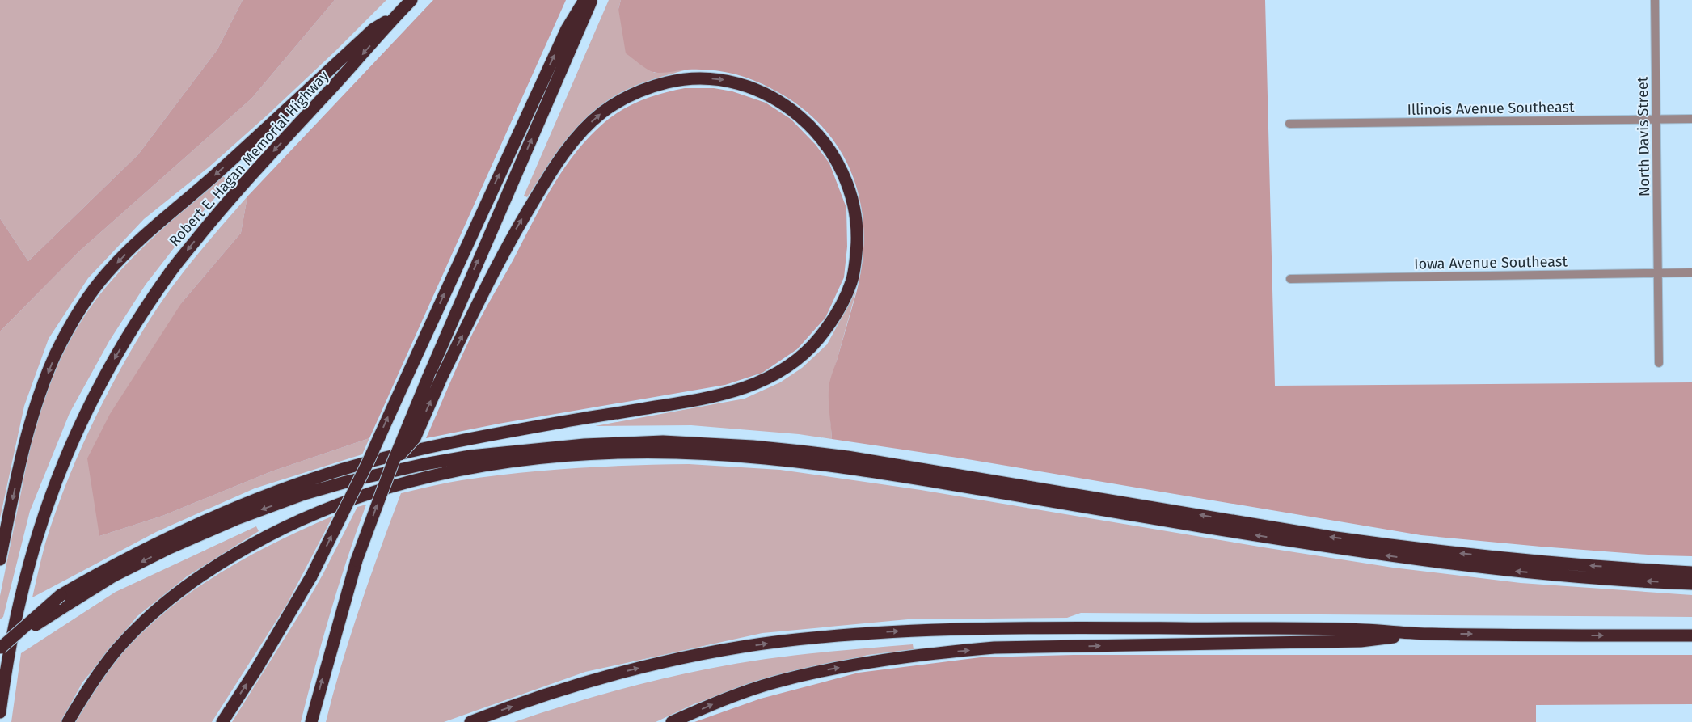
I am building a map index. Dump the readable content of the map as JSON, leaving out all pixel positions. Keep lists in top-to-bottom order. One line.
{"streets":{"highway":["Robert E. Hagan Memorial Highway"],"street":["Illinois Avenue Southeast","North Davis Street","Iowa Avenue Southeast"]},"crossings":[["Illinois Avenue Southeast","North Davis Street"],["North Davis Street","Iowa Avenue Southeast"]]}
